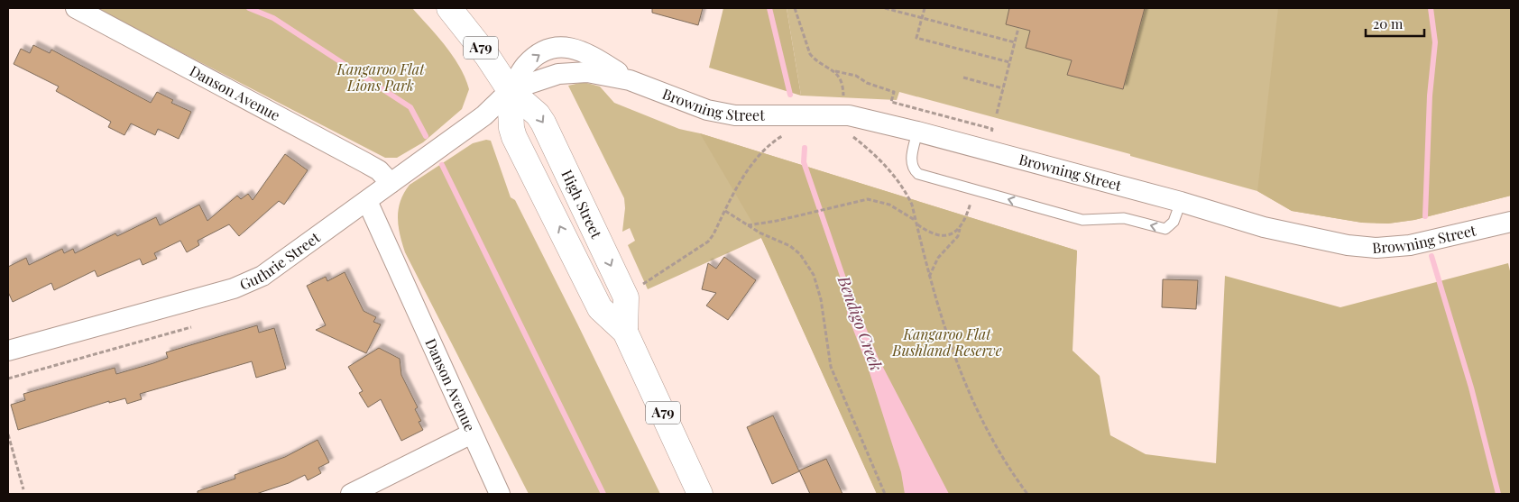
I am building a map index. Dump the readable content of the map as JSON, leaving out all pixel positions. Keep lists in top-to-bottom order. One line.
{"streets":{"highway":["A79","High Street"],"street":["Danson Avenue","Browning Street","Guthrie Street"]},"crossings":[["Danson Avenue","Guthrie Street"],["Browning Street","High Street"],["Browning Street","Guthrie Street"],["High Street","Guthrie Street"]],"water":["Bendigo Creek"],"parks":["Kangaroo Flat Lions Park","Kangaroo Flat Bushland Reserve"],"scale_bar":"20 m"}
